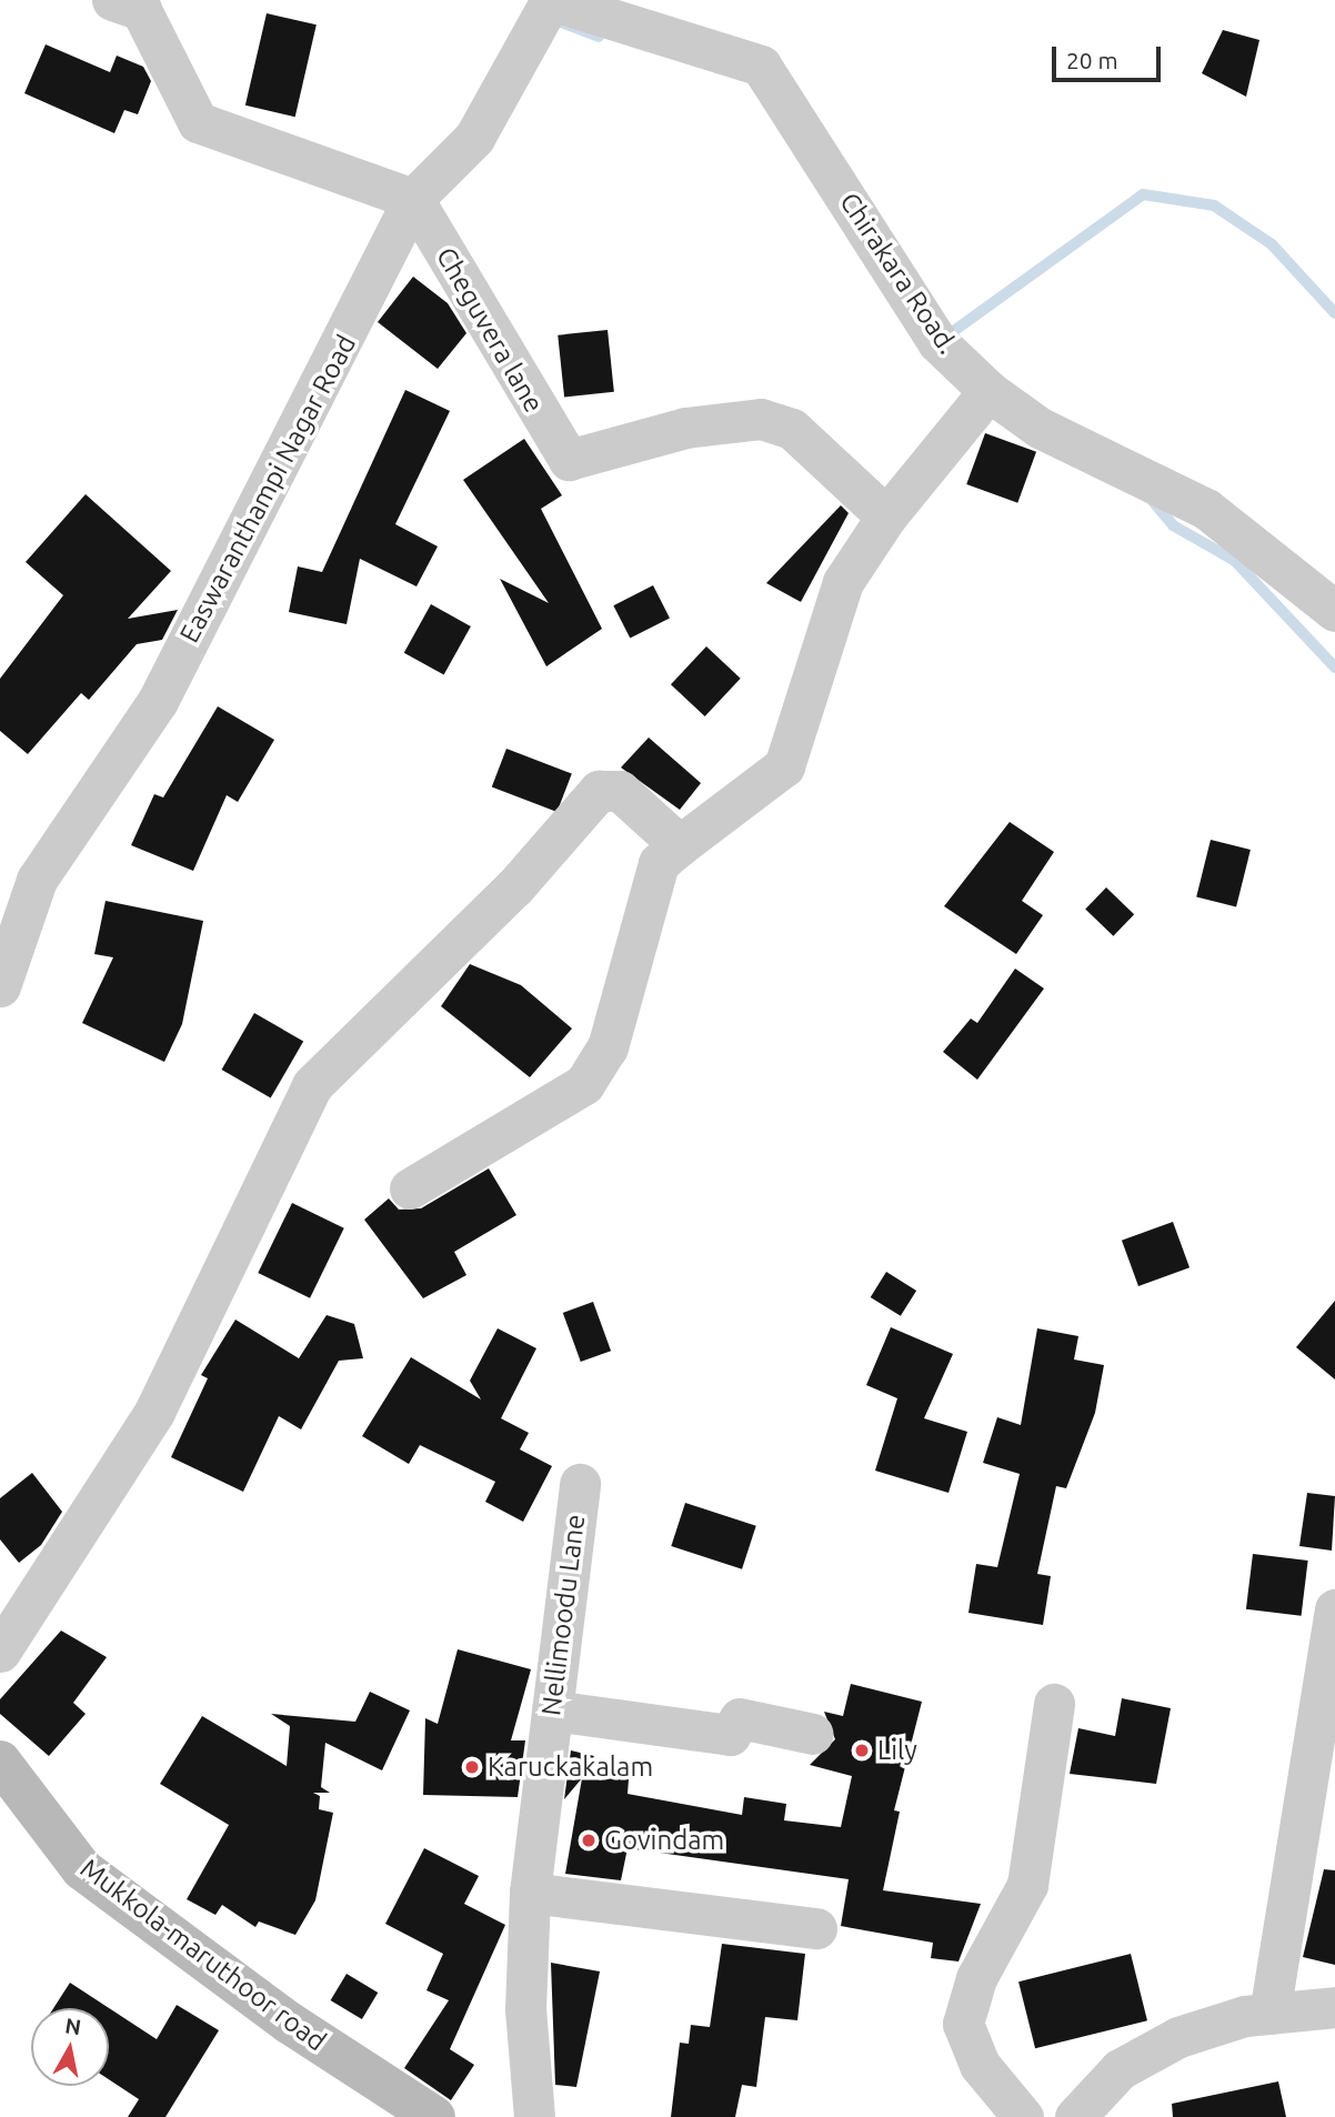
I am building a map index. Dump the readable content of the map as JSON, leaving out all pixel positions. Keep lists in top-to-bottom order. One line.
{"streets":{"street":["Chirakara Road.","Cheguvera lane","Easwaranthampi Nagar Road","Nellimoodu Lane","Mukkola-maruthoor road"]},"crossings":[["Chirakara Road.","Easwaranthampi Nagar Road"],["Cheguvera lane","Easwaranthampi Nagar Road"]],"places":["Lily","Karuckakalam","Govindam"],"scale_bar":"20 m","north":"top"}
